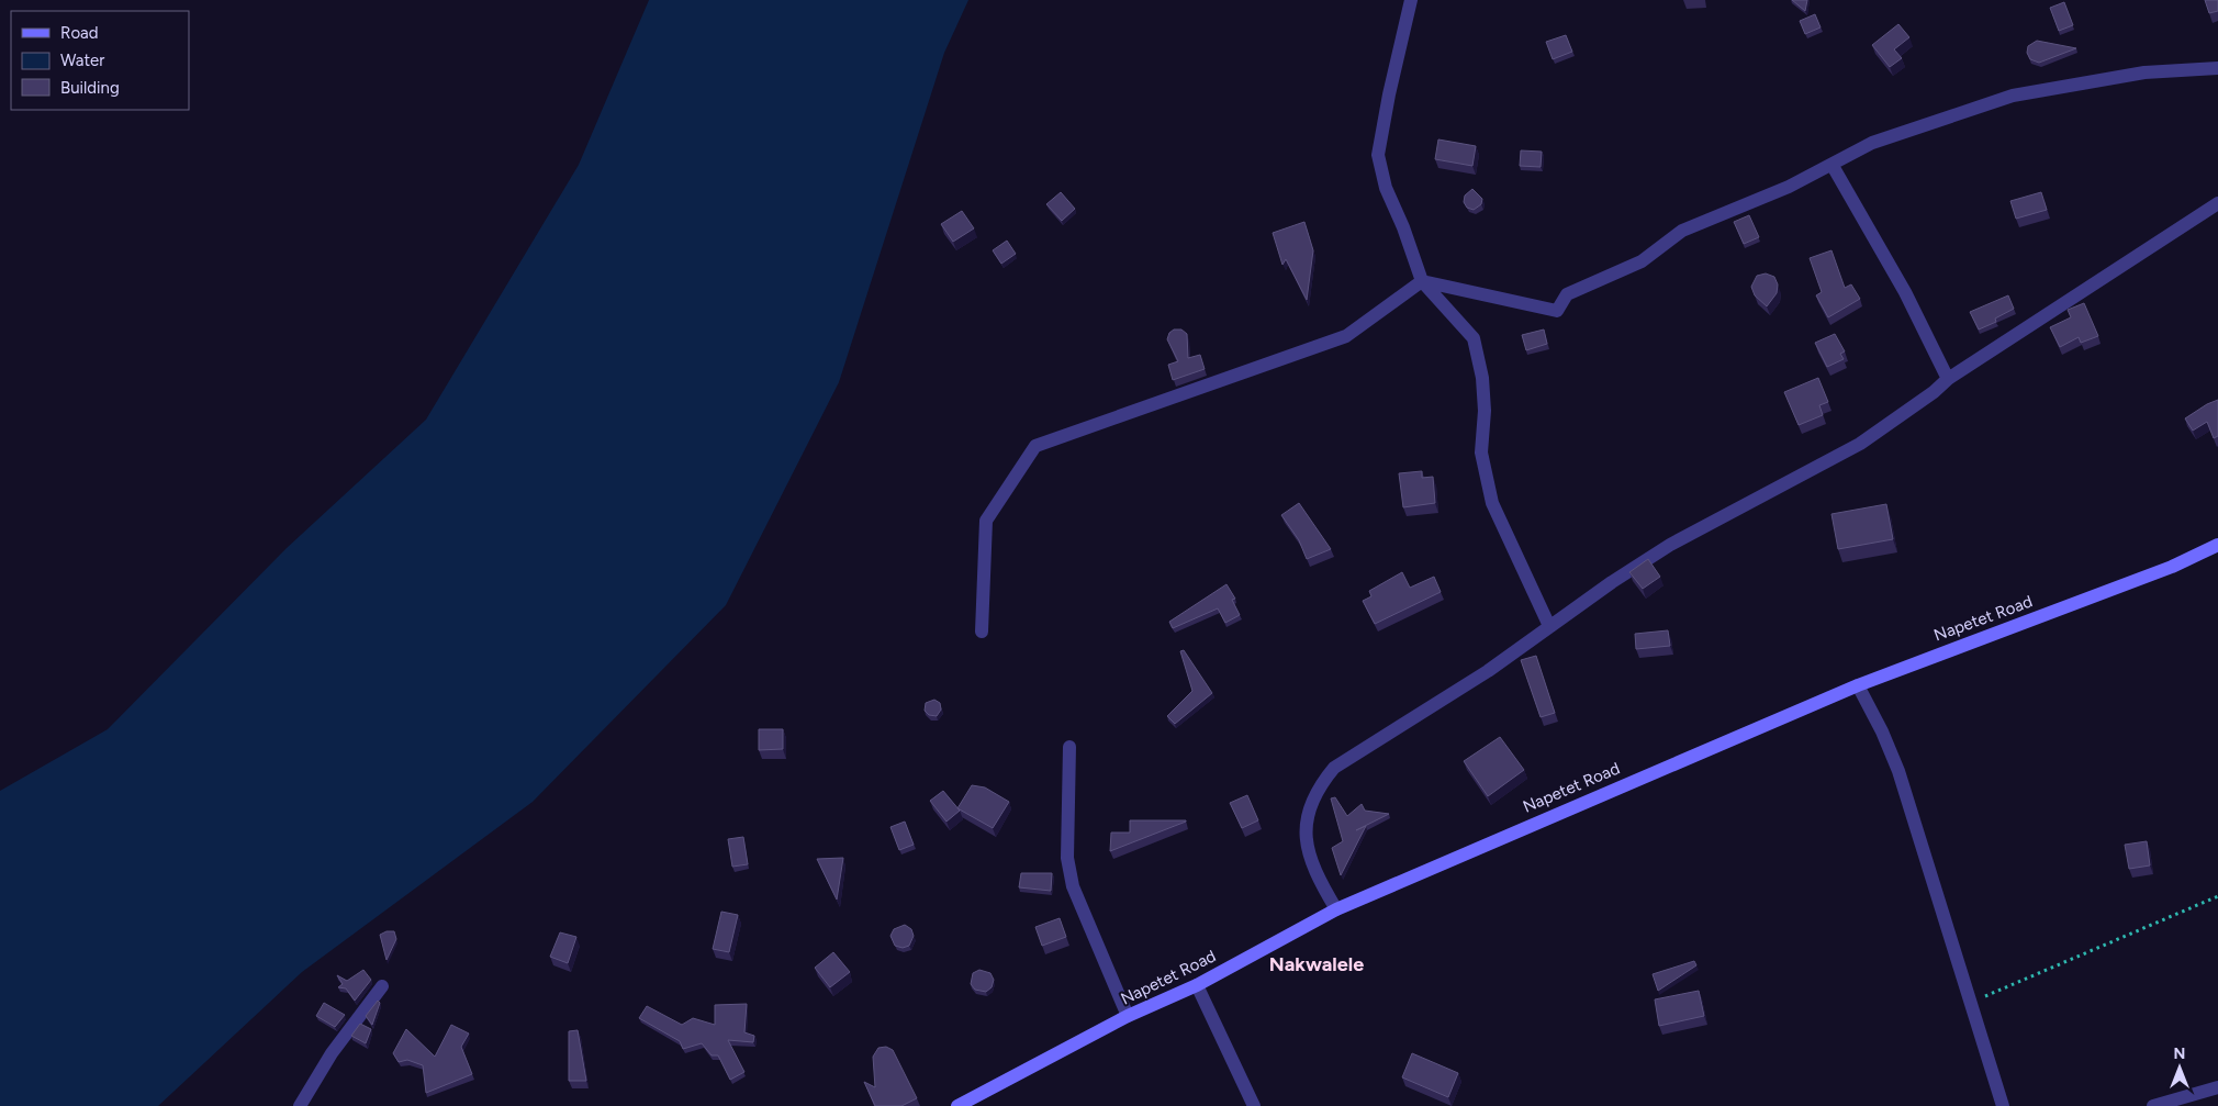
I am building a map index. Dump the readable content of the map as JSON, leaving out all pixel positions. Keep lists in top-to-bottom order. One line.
{"streets":{"main road":["Napetet Road"]},"districts":["Nakwalele"],"legend":["Road","Water","Building"],"north":"top"}
